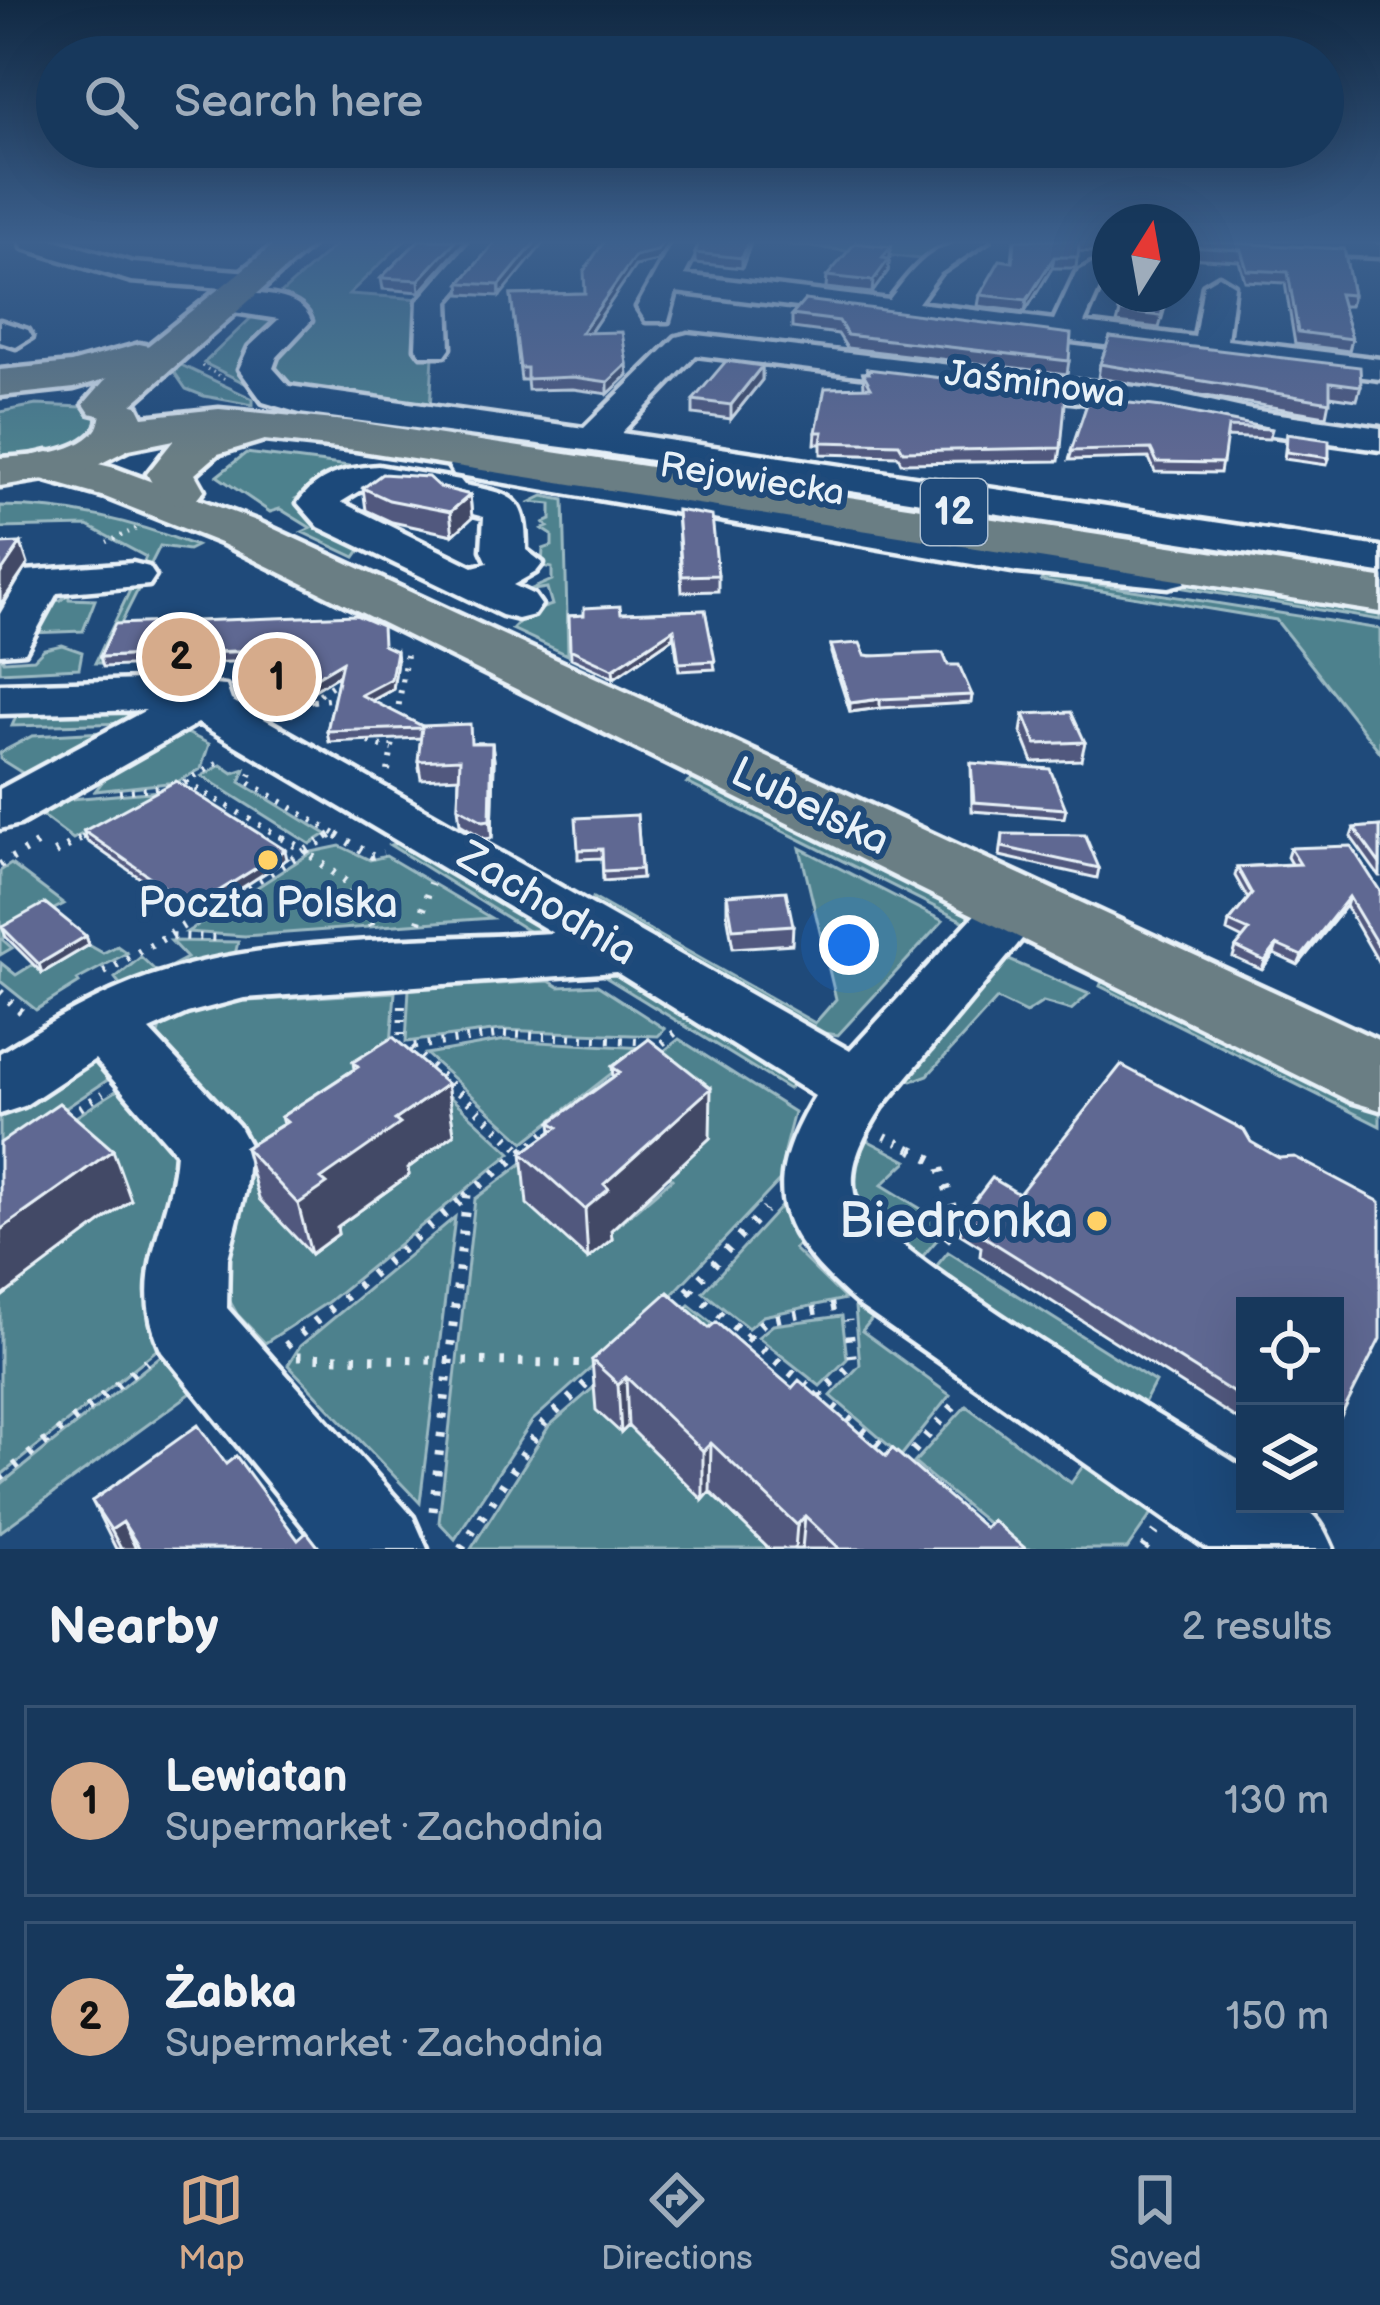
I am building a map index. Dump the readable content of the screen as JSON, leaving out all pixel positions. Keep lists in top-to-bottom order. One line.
{"streets":{"main road":["Rejowiecka","12","Lubelska"],"street":["Jaśminowa","Zachodnia"]},"crossings":[["Rejowiecka","12"],["Rejowiecka","Lubelska"],["12","Lubelska"]],"places":["Poczta Polska","Biedronka"],"north":"top","page":{"search":"Search here","pins":["2","1"],"heading":["Nearby","2 results"],"list":[{"mark":"1","name":"Lewiatan","note":"Supermarket · Zachodnia","value":"130 m"},{"mark":"2","name":"Żabka","note":"Supermarket · Zachodnia","value":"150 m"}],"nav":["Map","Directions","Saved"]}}
